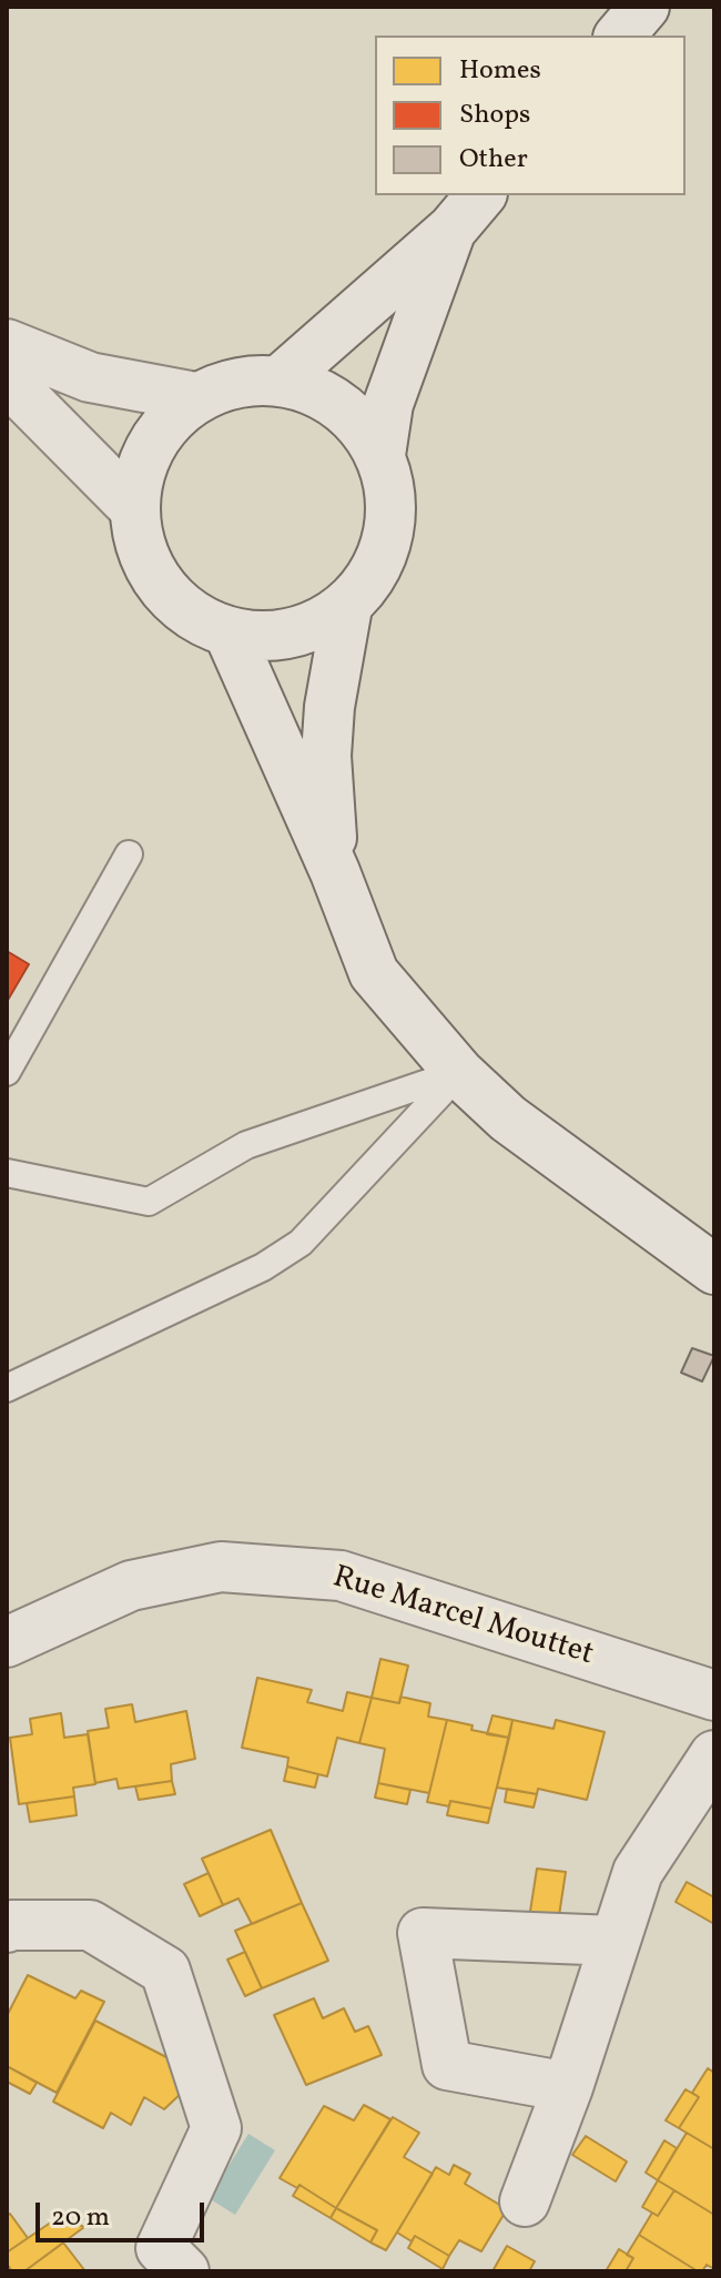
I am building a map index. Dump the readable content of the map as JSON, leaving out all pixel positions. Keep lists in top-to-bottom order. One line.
{"streets":{"street":["Rue Marcel Mouttet"]},"legend":["Homes","Shops","Other"],"scale_bar":"20 m"}
